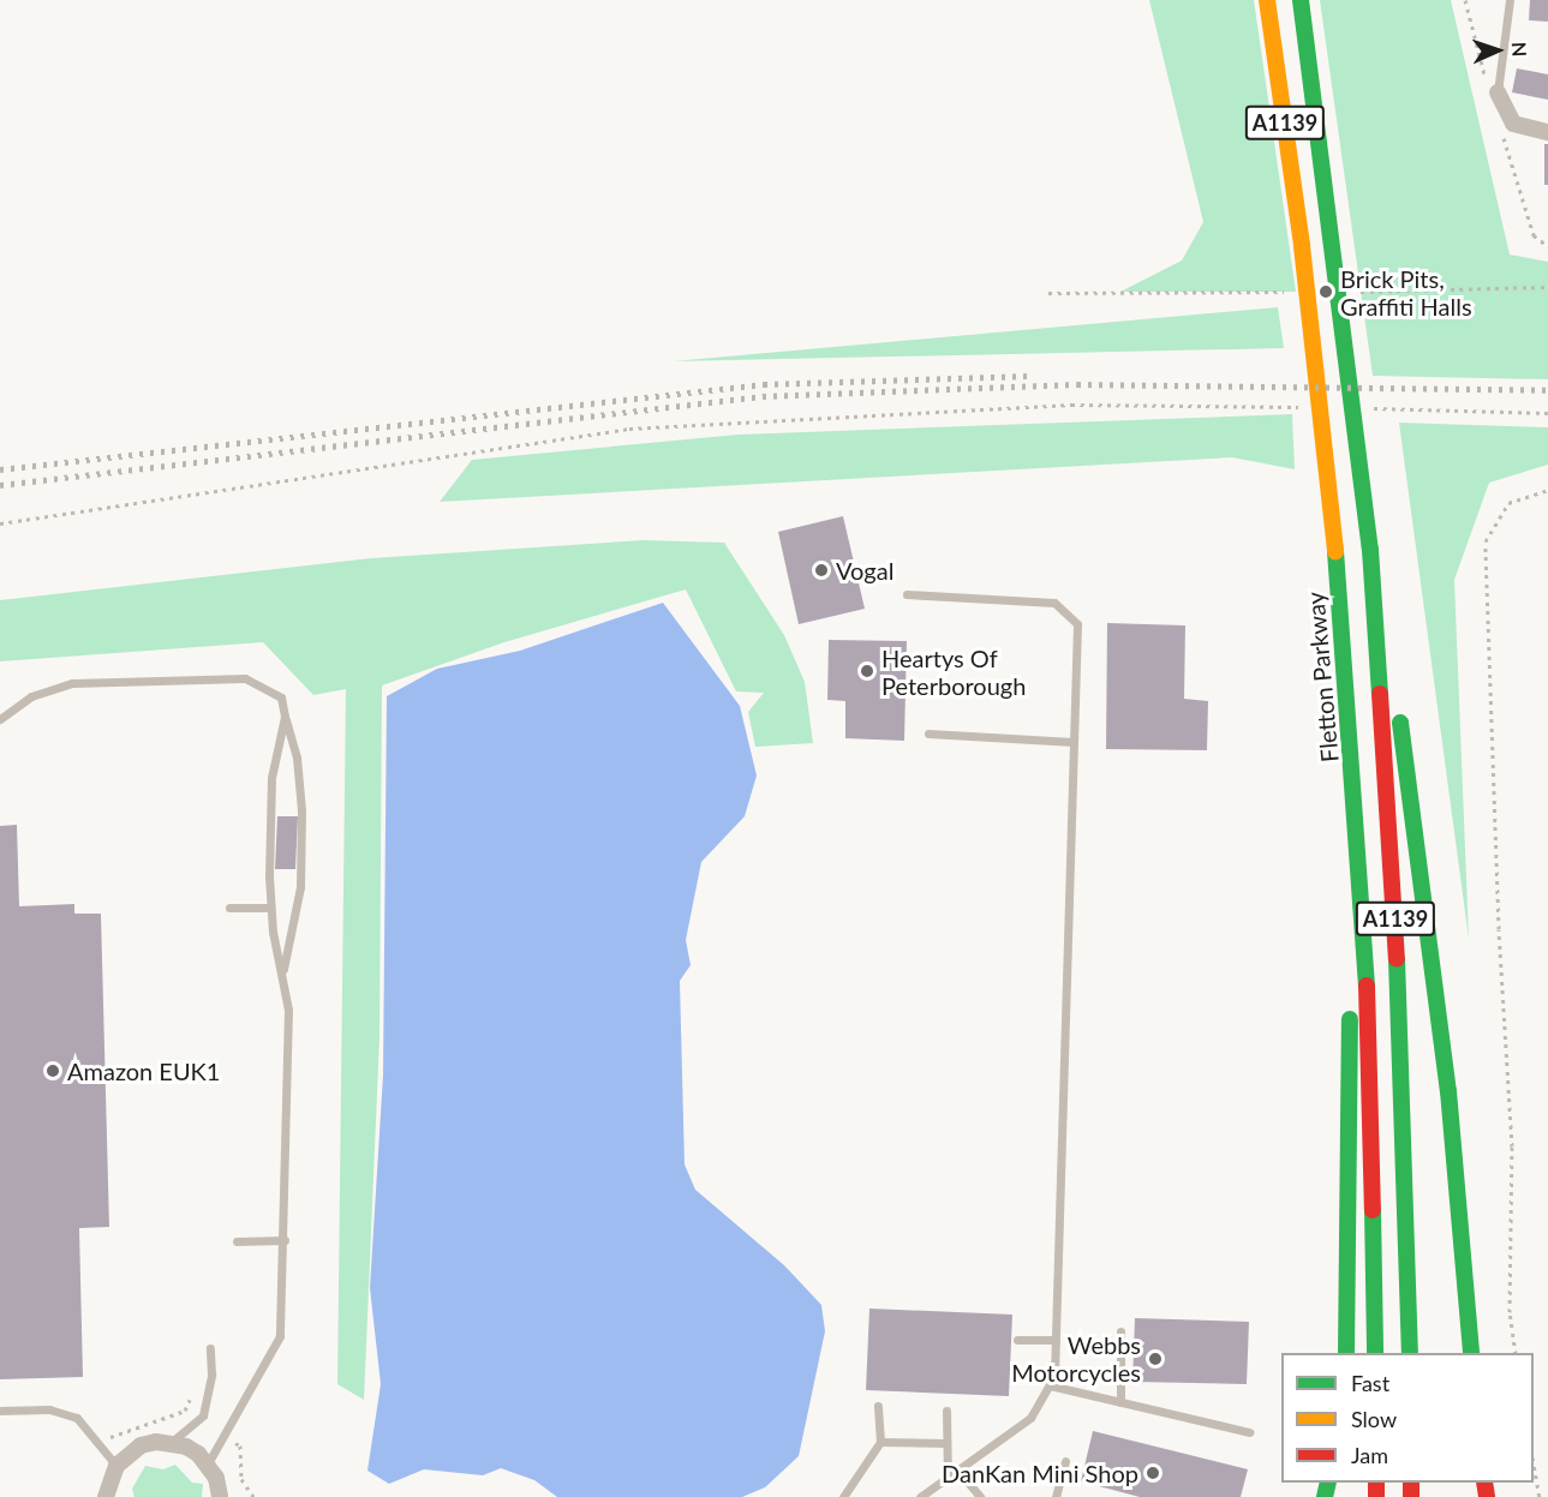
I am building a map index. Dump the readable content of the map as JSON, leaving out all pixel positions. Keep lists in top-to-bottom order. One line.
{"streets":{"highway":["A1139","Fletton Parkway"]},"crossings":[["A1139","Fletton Parkway"]],"places":["Brick Pits, Graffiti Halls","Vogal","Heartys Of Peterborough","Amazon EUK1","Webbs Motorcycles","DanKan Mini Shop"],"legend":["Fast","Slow","Jam"],"north":"right"}
